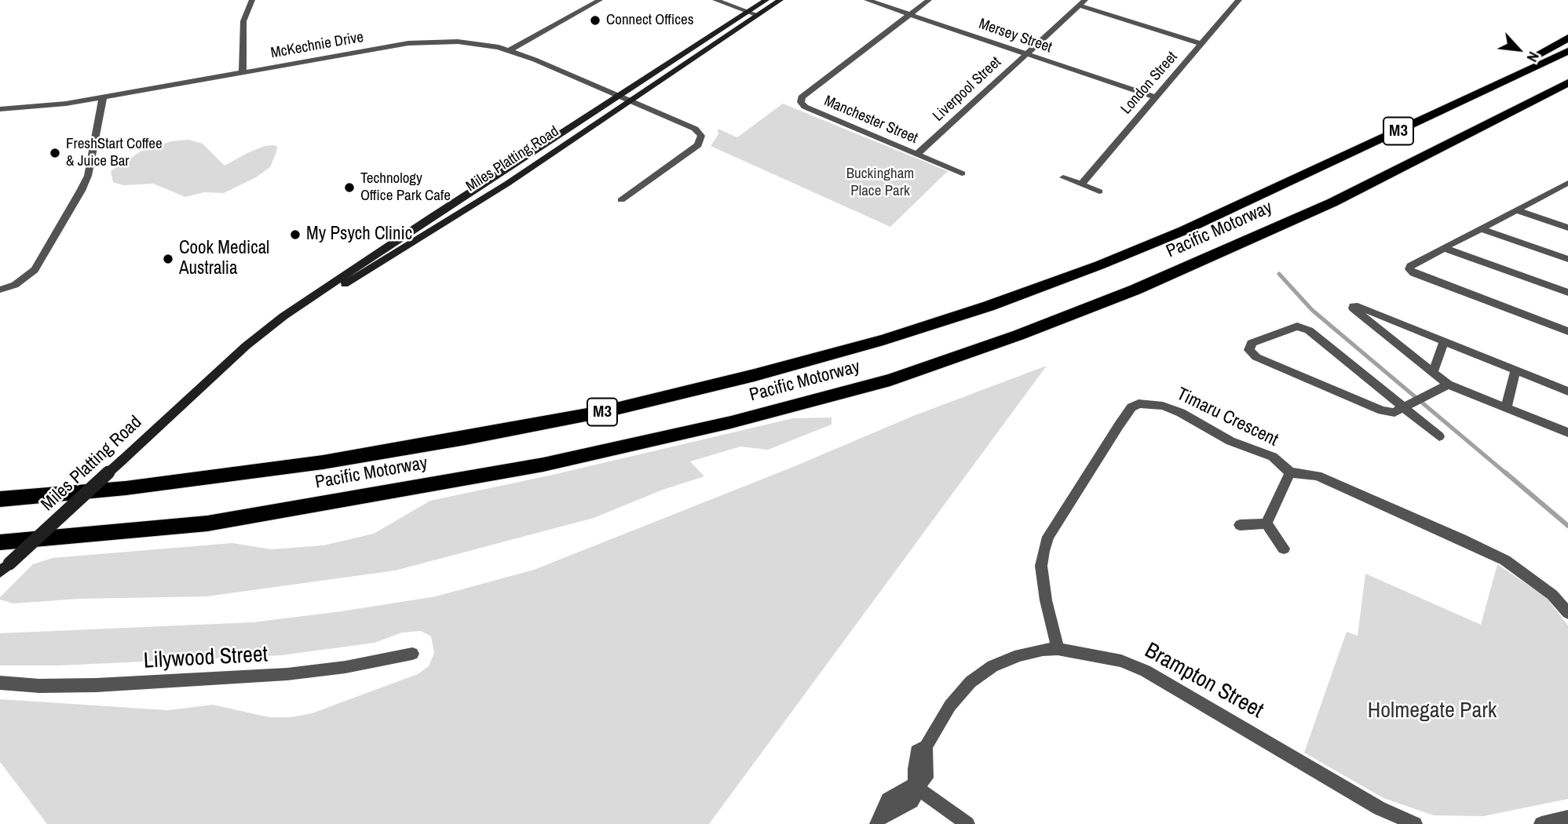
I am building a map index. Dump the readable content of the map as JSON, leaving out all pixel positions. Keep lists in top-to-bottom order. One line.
{"streets":{"highway":["M3","Pacific Motorway"],"main road":["Miles Platting Road"],"street":["Mersey Street","McKechnie Drive","London Street","Liverpool Street","Manchester Street","Timaru Crescent","Lilywood Street","Brampton Street"]},"crossings":[["Mersey Street","London Street"],["Mersey Street","Liverpool Street"],["Mersey Street","Manchester Street"],["McKechnie Drive","Miles Platting Road"],["Liverpool Street","Manchester Street"],["Timaru Crescent","Brampton Street"]],"parks":["Buckingham Place Park","Holmegate Park"],"places":["Connect Offices","FreshStart Coffee & Juice Bar","Technology Office Park Cafe","My Psych Clinic","Cook Medical Australia"],"north":"bottom right"}
